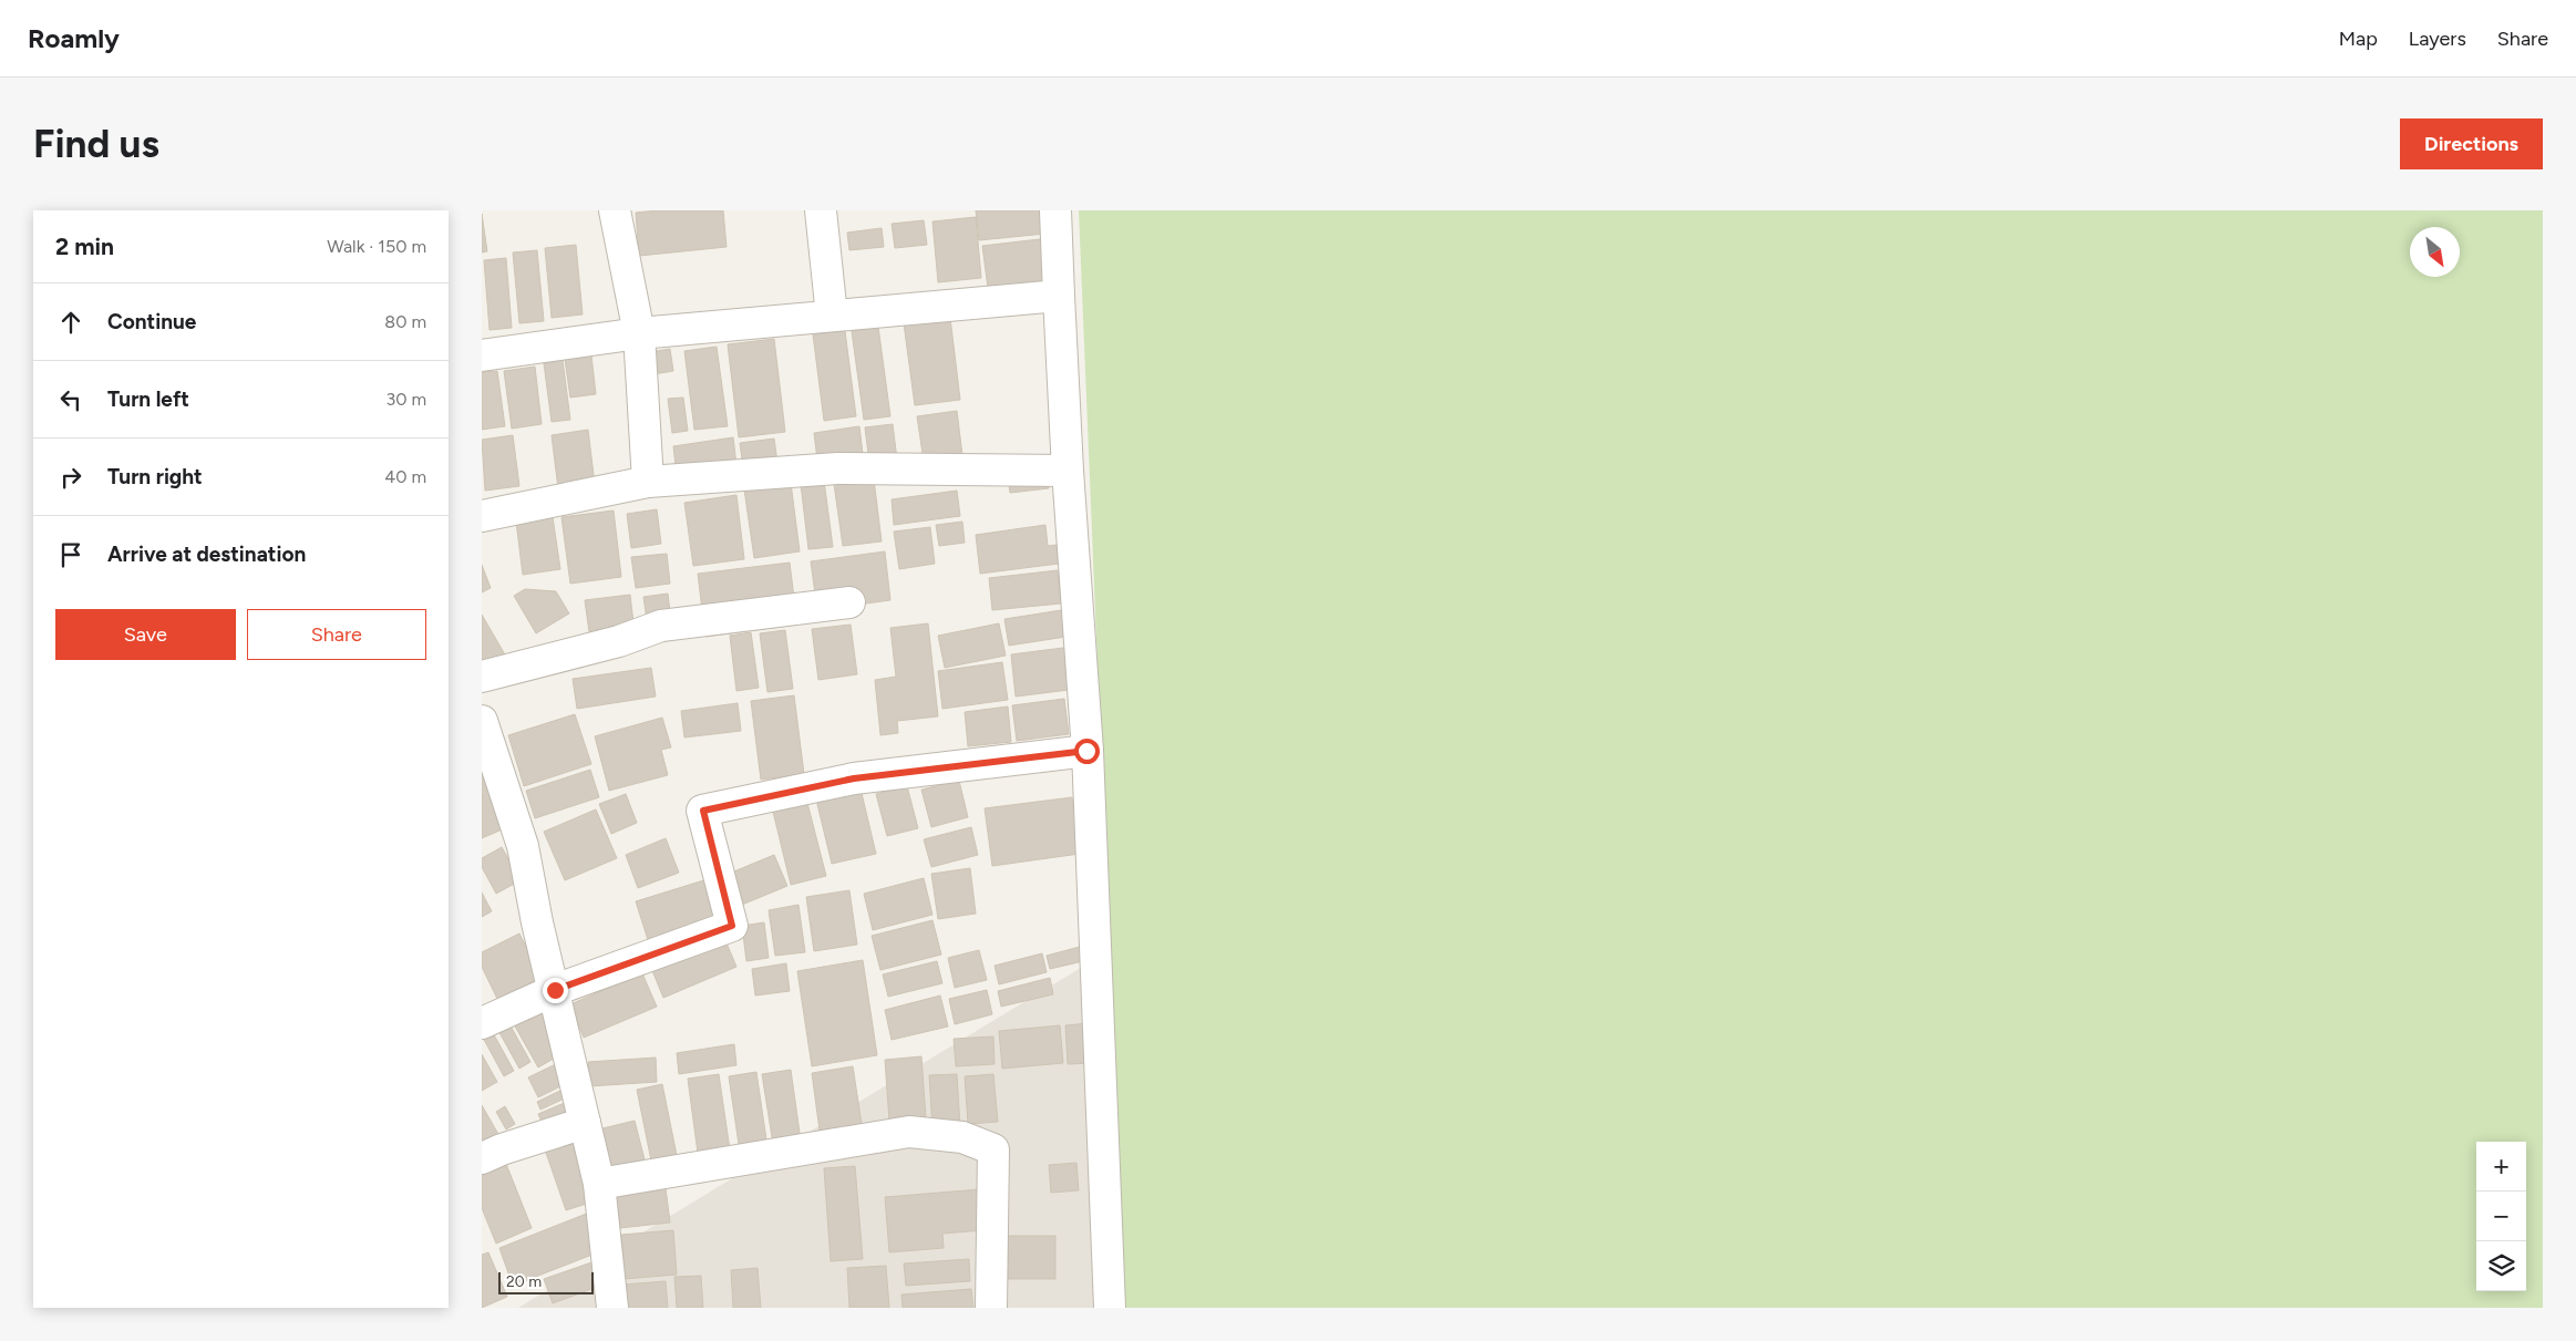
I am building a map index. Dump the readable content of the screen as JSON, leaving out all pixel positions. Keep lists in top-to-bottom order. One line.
{"scale_bar":"20 m","north":"bottom right","page":{"header":"Roamly","nav":["Map","Layers","Share"],"buttons":["Directions",["Save","Share"]],"title":"Find us","heading":["2 min","Walk · 150 m"],"list":[["Continue","80 m"],["Turn left","30 m"],["Turn right","40 m"],"Arrive at destination"],"map_buttons":["+","−"],"scale":"20 m"}}
